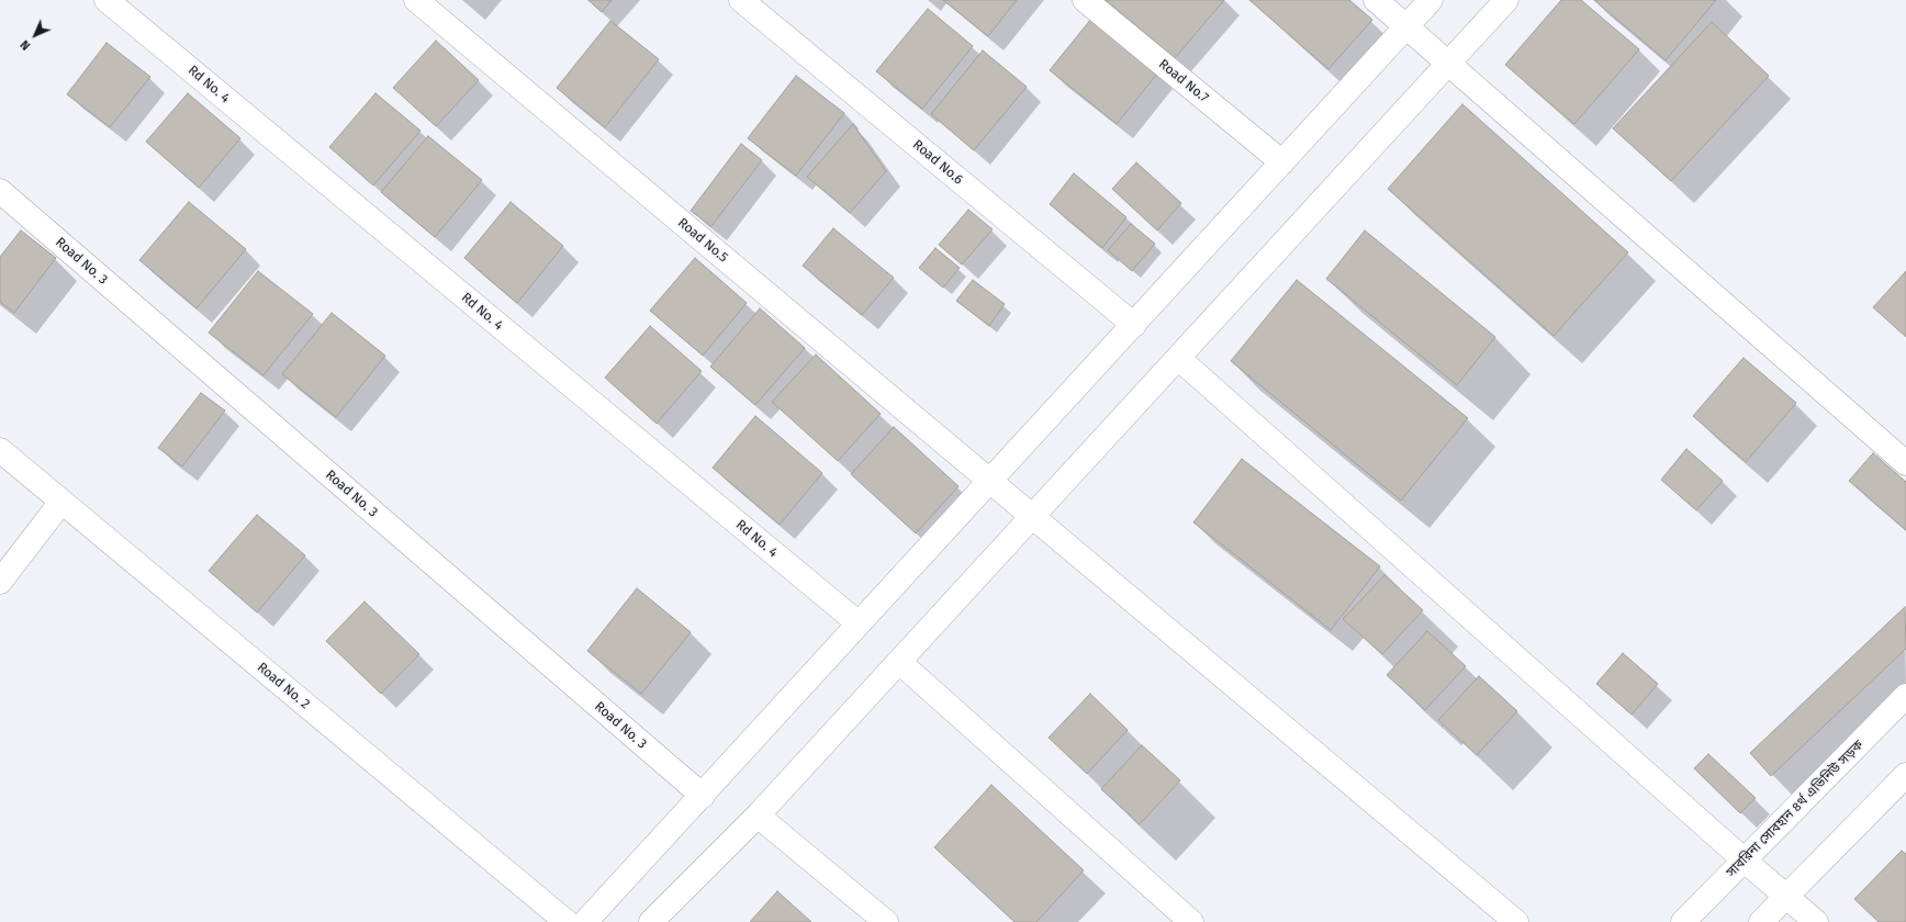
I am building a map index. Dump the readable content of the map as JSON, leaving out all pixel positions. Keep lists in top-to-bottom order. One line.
{"streets":{"street":["Road No.7","Rd No. 4","Road No.6","Road No.5","Road No. 3","Road No. 2","সাবরিনা সোবহান ৪র্থ এভিনিউ সড়ক"]},"north":"bottom left"}
